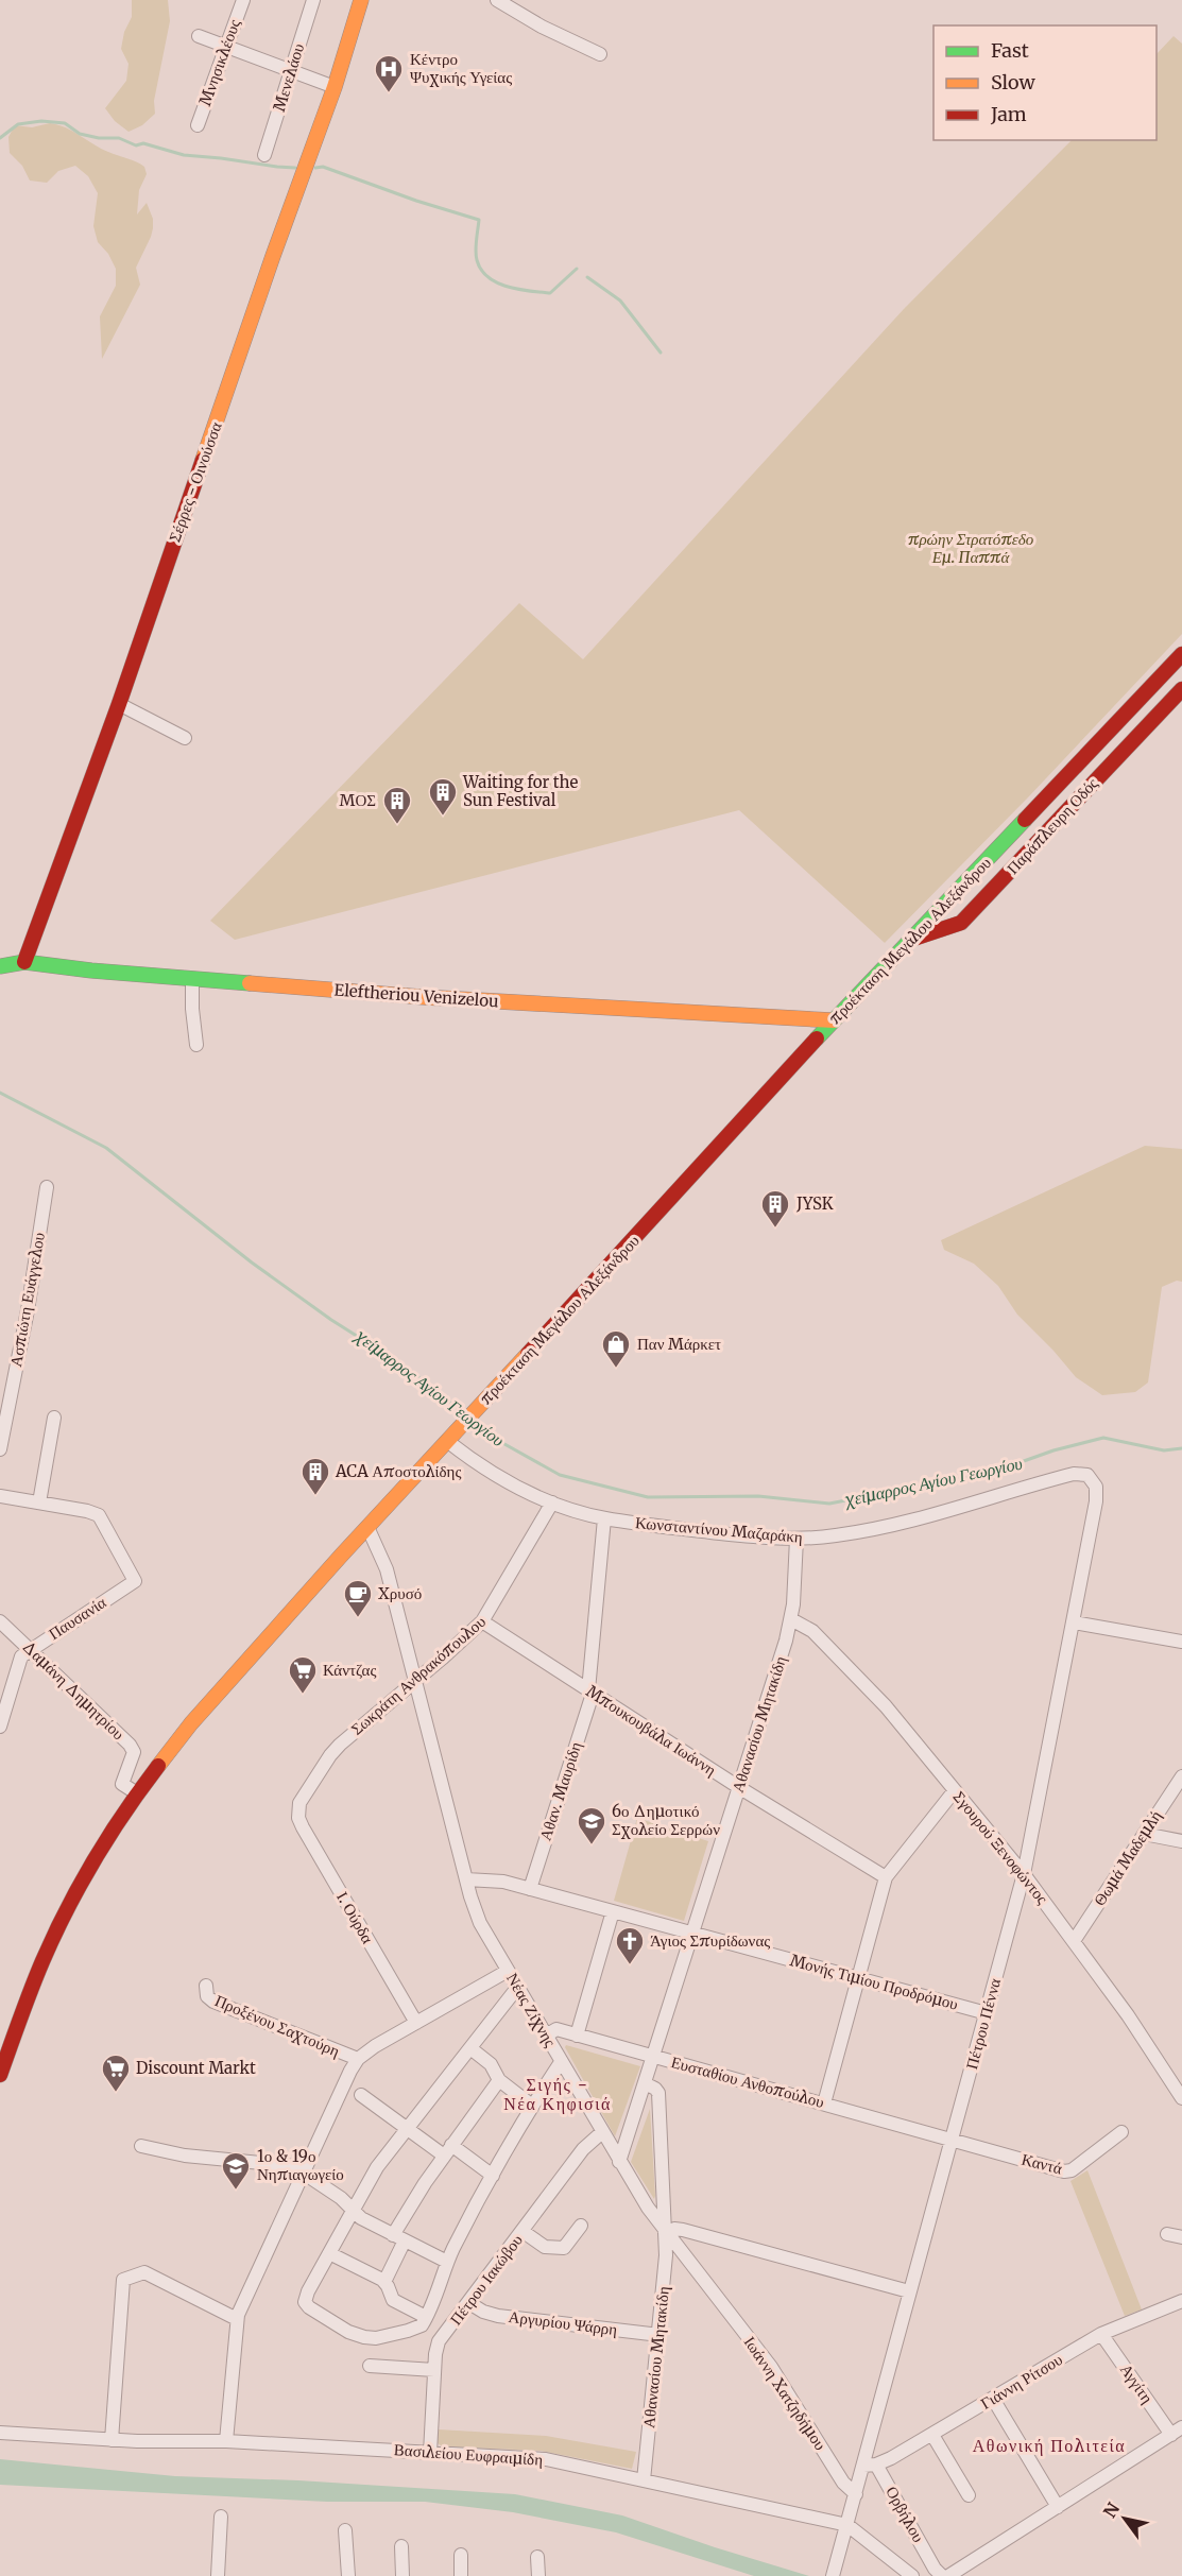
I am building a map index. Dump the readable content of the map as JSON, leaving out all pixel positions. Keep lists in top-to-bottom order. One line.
{"streets":{"main road":["Σέρρες - Οινούσσα","Παράπλευρη Οδός","προέκταση Μεγάλου Αλεξάνδρου","Eleftheriou Venizelou"],"street":["Μνησικλέους","Μενελάου","Ασπιώτη Ευάγγελου","Κωνσταντίνου Μαζαράκη","Παυσανία","Σωκράτη Ανθρακόπουλου","Δαμάνη Δημητρίου","Αθανασίου Μητακίδη","Μπουκουβάλα Ιωάννη","Αθαν. Μαυρίδη","Σγουρού Ξενοφώντος","Θωμά Μαδεμλή","Ι. Ούρδα","Μονής Τιμίου Προδρόμου","Νέας Ζίχνης","Πέτρου Πέννα","Προξένου Σαχτούρη","Ευσταθίου Ανθοπούλου","Καντά","Πέτρου Ιακώβου","Αργυρίου Ψάρρη","Γιάννη Ρίτσου","Αγγίτη","Ιωάννη Χατζηδήμου","Βασιλείου Ευφραιμίδη","Ορβήλου"]},"crossings":[["Σέρρες - Οινούσσα","Eleftheriou Venizelou"],["Παράπλευρη Οδός","προέκταση Μεγάλου Αλεξάνδρου"],["προέκταση Μεγάλου Αλεξάνδρου","Eleftheriou Venizelou"],["προέκταση Μεγάλου Αλεξάνδρου","Κωνσταντίνου Μαζαράκη"],["προέκταση Μεγάλου Αλεξάνδρου","Δαμάνη Δημητρίου"],["προέκταση Μεγάλου Αλεξάνδρου","Νέας Ζίχνης"],["Κωνσταντίνου Μαζαράκη","Σωκράτη Ανθρακόπουλου"],["Κωνσταντίνου Μαζαράκη","Αθανασίου Μητακίδη"],["Κωνσταντίνου Μαζαράκη","Αθαν. Μαυρίδη"],["Κωνσταντίνου Μαζαράκη","Πέτρου Πέννα"],["Παυσανία","Δαμάνη Δημητρίου"],["Σωκράτη Ανθρακόπουλου","Μπουκουβάλα Ιωάννη"],["Σωκράτη Ανθρακόπουλου","Ι. Ούρδα"],["Σωκράτη Ανθρακόπουλου","Νέας Ζίχνης"],["Αθανασίου Μητακίδη","Μπουκουβάλα Ιωάννη"],["Αθανασίου Μητακίδη","Σγουρού Ξενοφώντος"],["Αθανασίου Μητακίδη","Μονής Τιμίου Προδρόμου"],["Αθανασίου Μητακίδη","Νέας Ζίχνης"],["Αθανασίου Μητακίδη","Ευσταθίου Ανθοπούλου"],["Αθανασίου Μητακίδη","Αργυρίου Ψάρρη"],["Αθανασίου Μητακίδη","Ιωάννη Χατζηδήμου"],["Αθανασίου Μητακίδη","Βασιλείου Ευφραιμίδη"],["Μπουκουβάλα Ιωάννη","Αθαν. Μαυρίδη"],["Αθαν. Μαυρίδη","Μονής Τιμίου Προδρόμου"],["Σγουρού Ξενοφώντος","Θωμά Μαδεμλή"],["Σγουρού Ξενοφώντος","Πέτρου Πέννα"],["Μονής Τιμίου Προδρόμου","Νέας Ζίχνης"],["Μονής Τιμίου Προδρόμου","Πέτρου Πέννα"],["Νέας Ζίχνης","Ευσταθίου Ανθοπούλου"],["Νέας Ζίχνης","Πέτρου Ιακώβου"],["Νέας Ζίχνης","Ιωάννη Χατζηδήμου"],["Πέτρου Πέννα","Ευσταθίου Ανθοπούλου"],["Πέτρου Πέννα","Καντά"],["Πέτρου Πέννα","Γιάννη Ρίτσου"],["Πέτρου Πέννα","Ιωάννη Χατζηδήμου"],["Πέτρου Πέννα","Βασιλείου Ευφραιμίδη"],["Πέτρου Πέννα","Ορβήλου"],["Ευσταθίου Ανθοπούλου","Καντά"],["Πέτρου Ιακώβου","Αργυρίου Ψάρρη"],["Πέτρου Ιακώβου","Βασιλείου Ευφραιμίδη"],["Γιάννη Ρίτσου","Αγγίτη"],["Γιάννη Ρίτσου","Ορβήλου"]],"districts":["Σιγής - Νέα Κηφισιά","Αθωνική Πολιτεία"],"water":["χείμαρρος Αγίου Γεωργίου"],"parks":["πρώην Στρατόπεδο Εμ. Παππά"],"places":{"hospital":["Κέντρο Ψυχικής Υγείας"],"building":["Waiting for the Sun Festival","ΜΟΣ","JYSK","ACA Αποστολίδης"],"shop":["Παν Μάρκετ"],"cafe":["Χρυσό"],"supermarket":["Κάντζας","Discount Markt"],"school or university":["6ο Δημοτικό Σχολείο Σερρών","1ο & 19ο Νηπιαγωγείο"],"church":["Άγιος Σπυρίδωνας"]},"legend":["Fast","Slow","Jam"],"north":"top left"}
